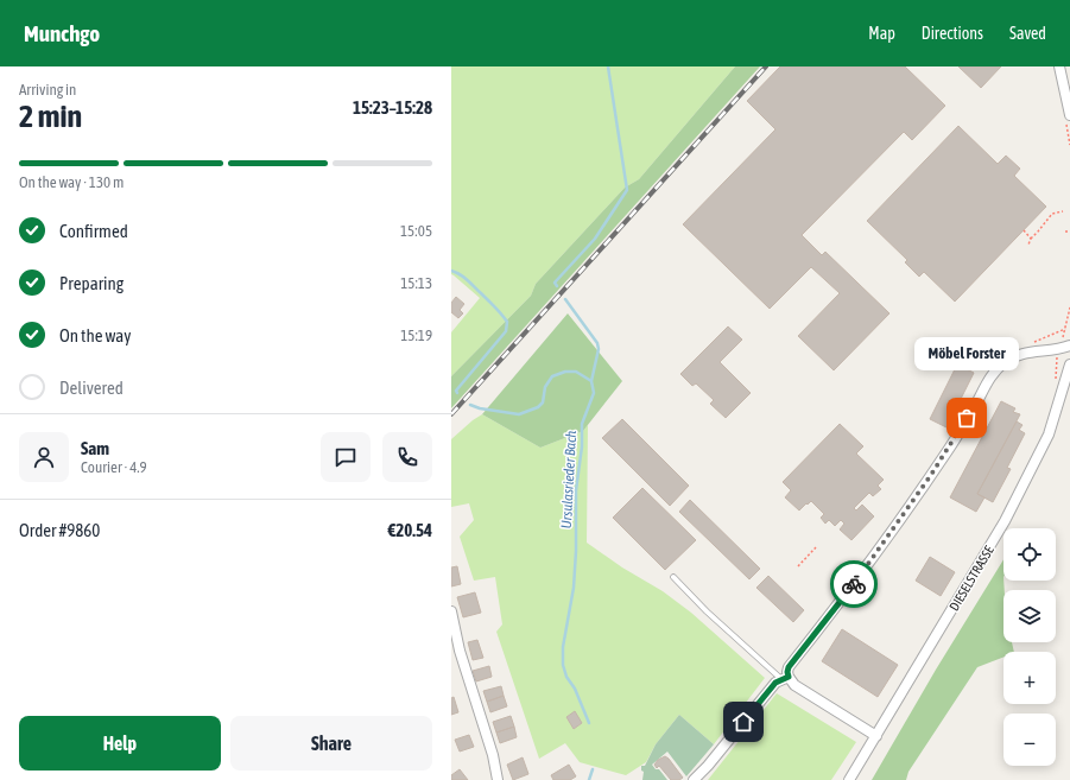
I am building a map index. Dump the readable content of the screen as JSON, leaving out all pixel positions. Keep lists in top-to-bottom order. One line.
{"streets":{"street":["DIESELSTRASSE"]},"water":["Ursulasrieder Bach"],"places":["Möbel Forster"],"page":{"header":"Munchgo","nav":["Map","Directions","Saved"],"heading":["2 min","Arriving in","15:23–15:28"],"panel":["Sam","Courier · 4.9","Order #9860","€20.54"],"bar":"On the way · 130 m","list":[["Confirmed","15:05"],["Preparing","15:13"],["On the way","15:19"],"Delivered"],"bubble":"Möbel Forster","map_buttons":["+","−"],"buttons":["Help","Share"]}}
